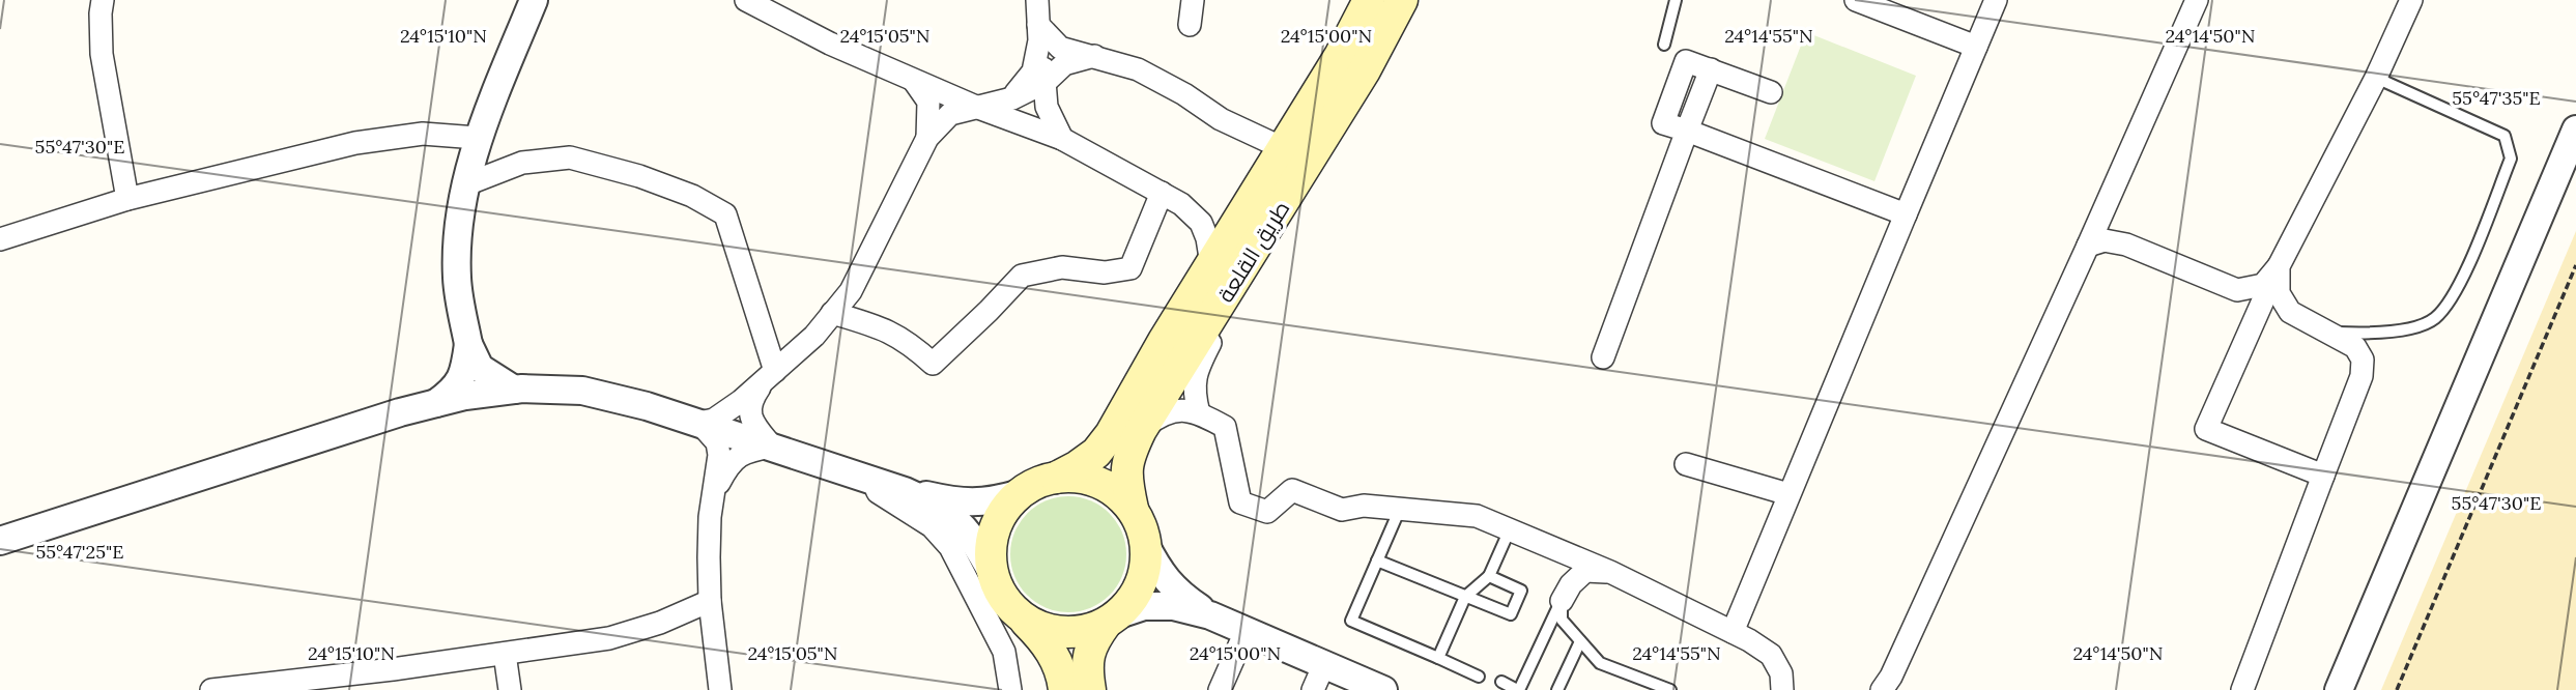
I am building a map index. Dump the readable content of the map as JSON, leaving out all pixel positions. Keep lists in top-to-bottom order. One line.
{"streets":{"main road":["طريق القلعة"]},"coordinates":["24°15'10\"N","24°15'05\"N","24°15'00\"N","24°14'55\"N","24°14'50\"N","55°47'35\"E","55°47'30\"E","55°47'25\"E"]}
